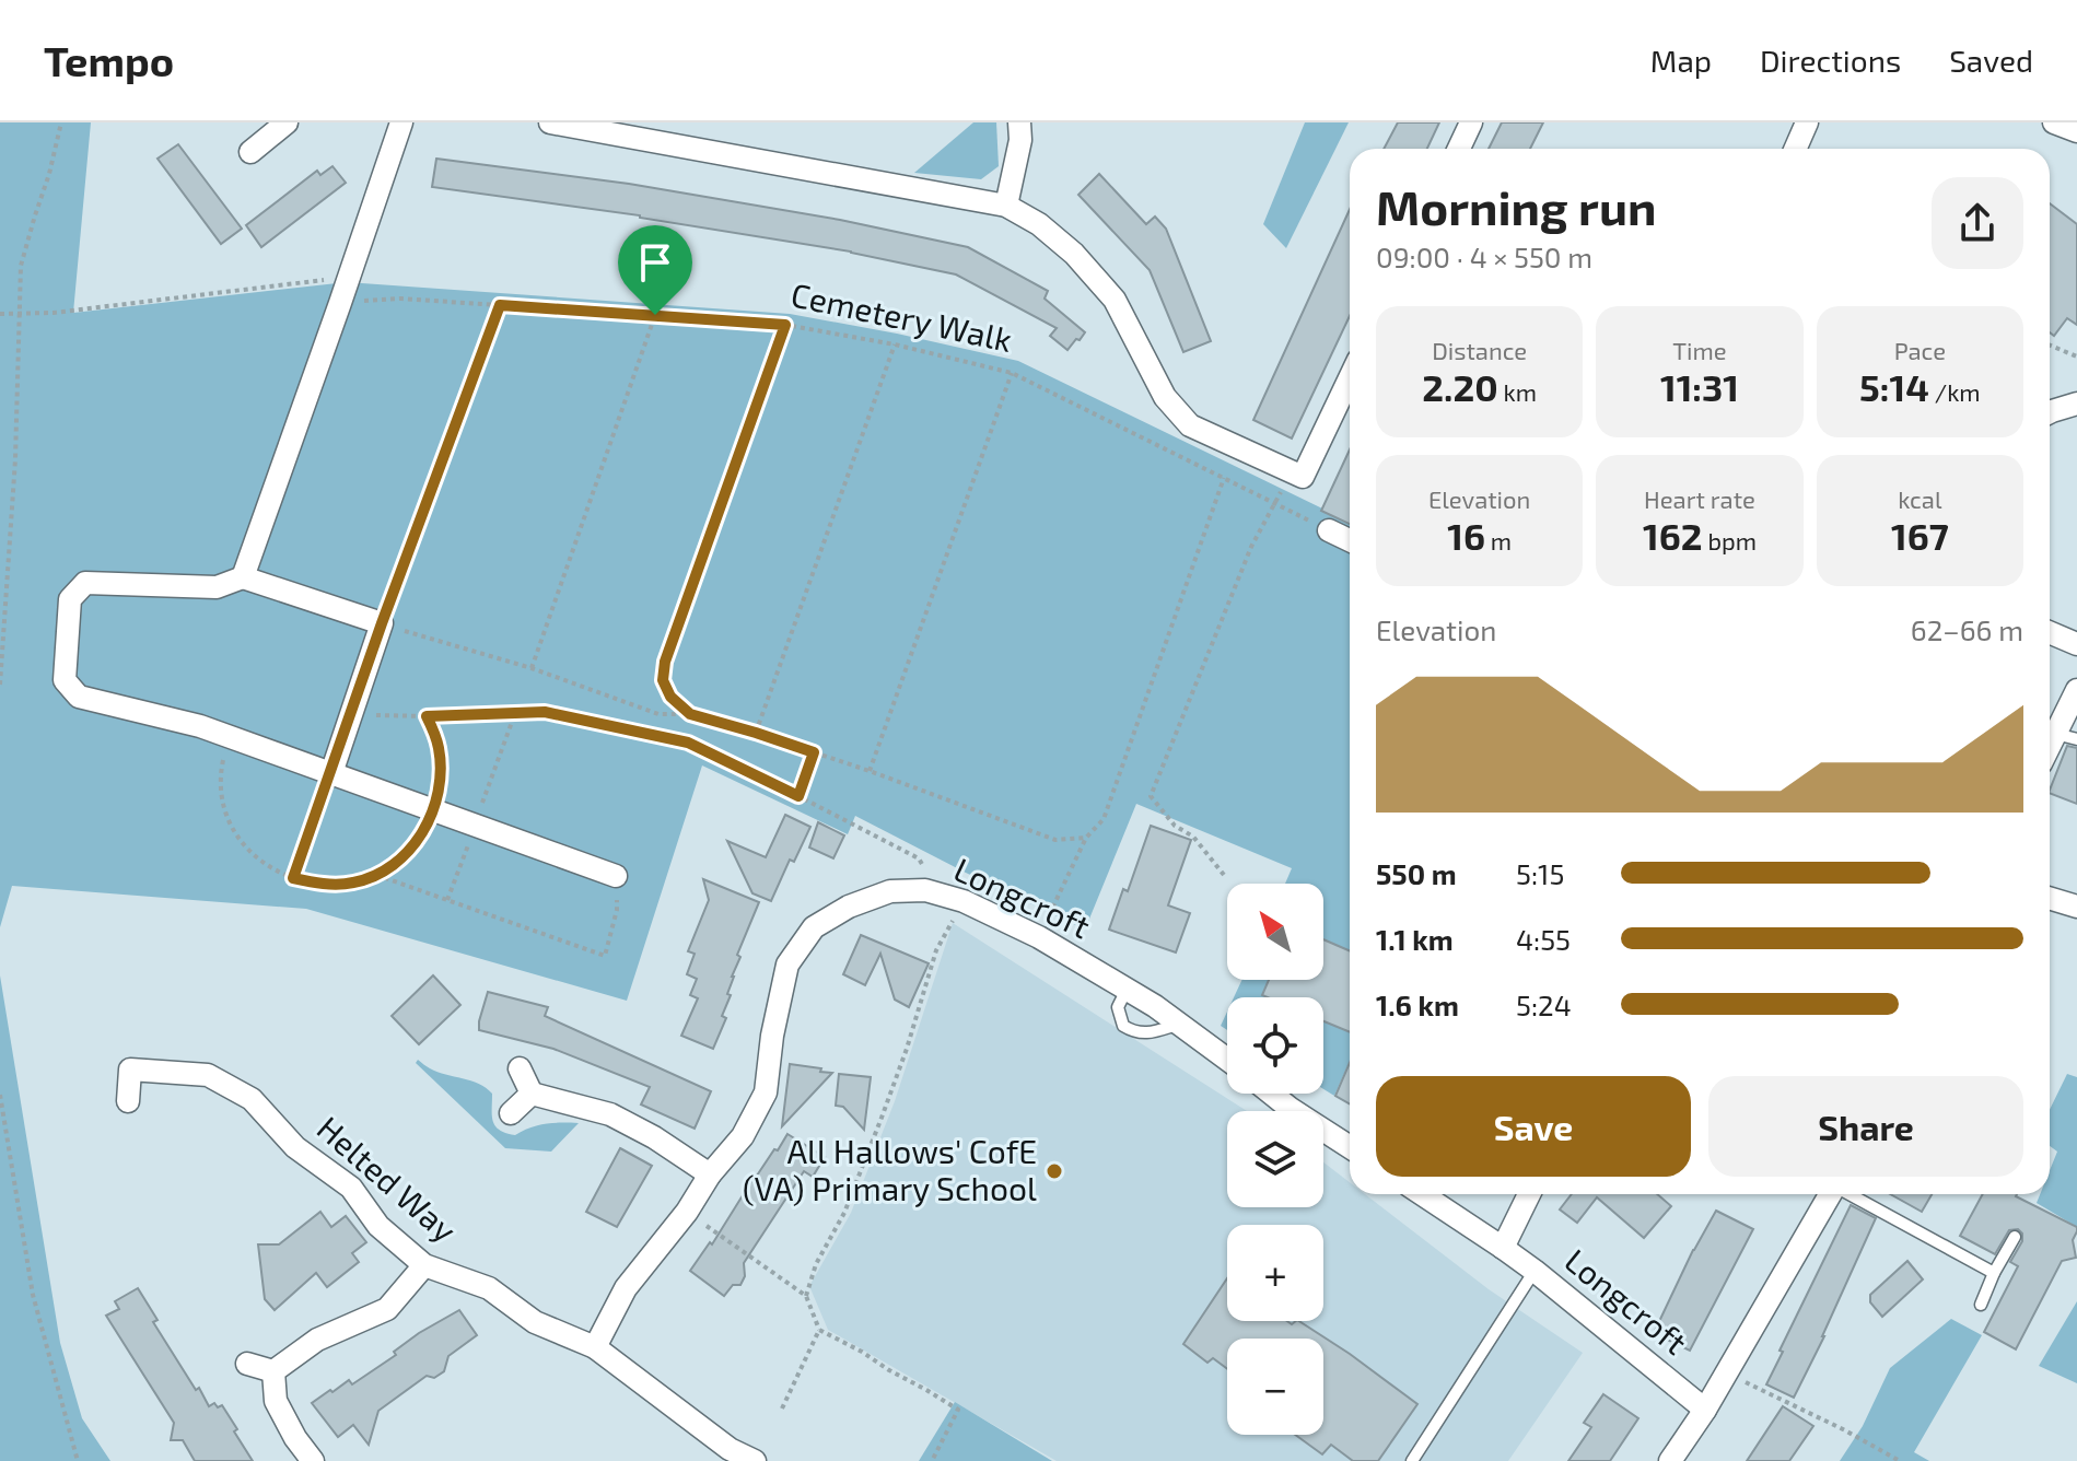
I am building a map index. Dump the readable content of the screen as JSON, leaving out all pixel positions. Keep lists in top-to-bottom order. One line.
{"streets":{"street":["Longcroft","Helted Way"],"path":["Cemetery Walk"]},"crossings":[["Longcroft","Helted Way"]],"places":["All Hallows' CofE (VA) Primary School"],"north":"top left","page":{"header":"Tempo","nav":["Map","Directions","Saved"],"heading":["Morning run","09:00 · 4 × 550 m"],"stats":[["Distance","2.20 km"],["Time","11:31"],["Pace","5:14 /km"],["Elevation","16 m"],["Heart rate","162 bpm"],["kcal","167"]],"chart":["Elevation","62–66 m"],"list":[{"name":"550 m","note":"5:15"},{"name":"1.1 km","note":"4:55"},{"name":"1.6 km","note":"5:24"}],"map_buttons":["+","−"],"buttons":["Save","Share"]}}
